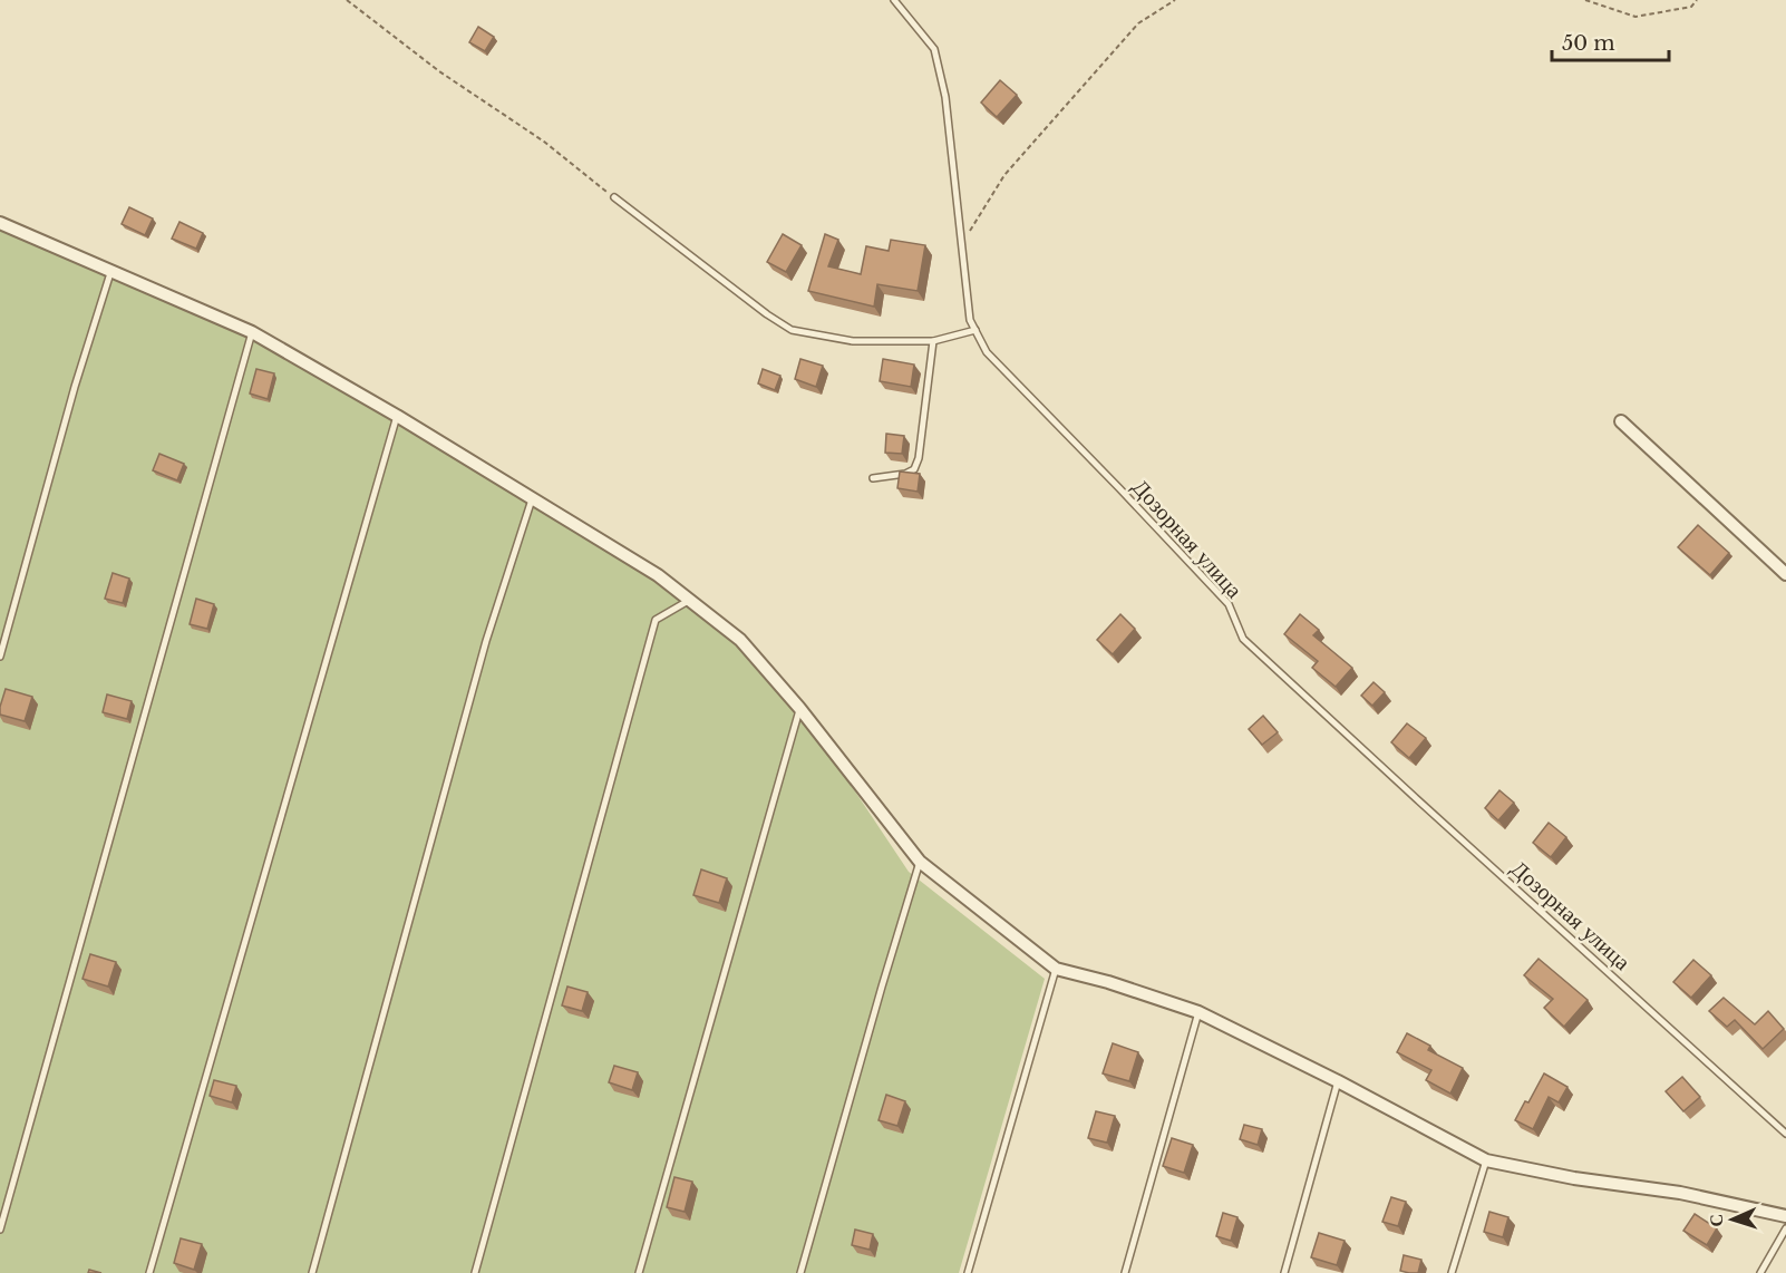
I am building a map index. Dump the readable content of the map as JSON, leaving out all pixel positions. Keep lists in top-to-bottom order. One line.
{"streets":{"lane":["Дозорная улица"]},"scale_bar":"50 m","north":"left"}
